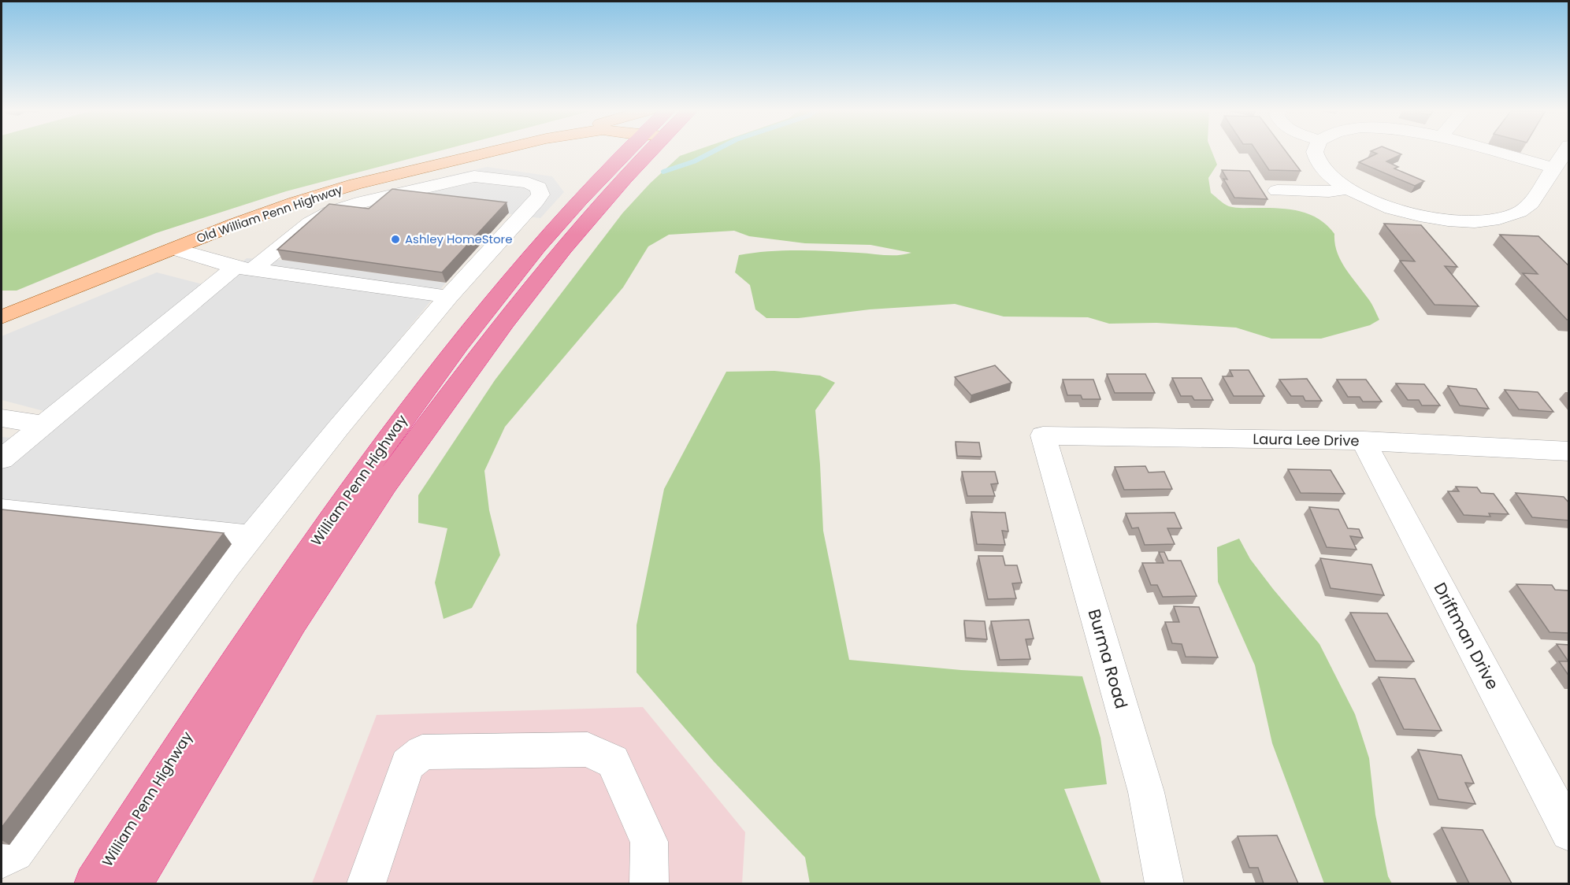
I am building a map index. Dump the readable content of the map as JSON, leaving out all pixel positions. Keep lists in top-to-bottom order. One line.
{"streets":{"highway":["William Penn Highway"],"main road":["Old William Penn Highway"],"street":["Laura Lee Drive","Driftman Drive","Burma Road"]},"crossings":[["Laura Lee Drive","Driftman Drive"],["Laura Lee Drive","Burma Road"]],"places":["Ashley HomeStore"]}
